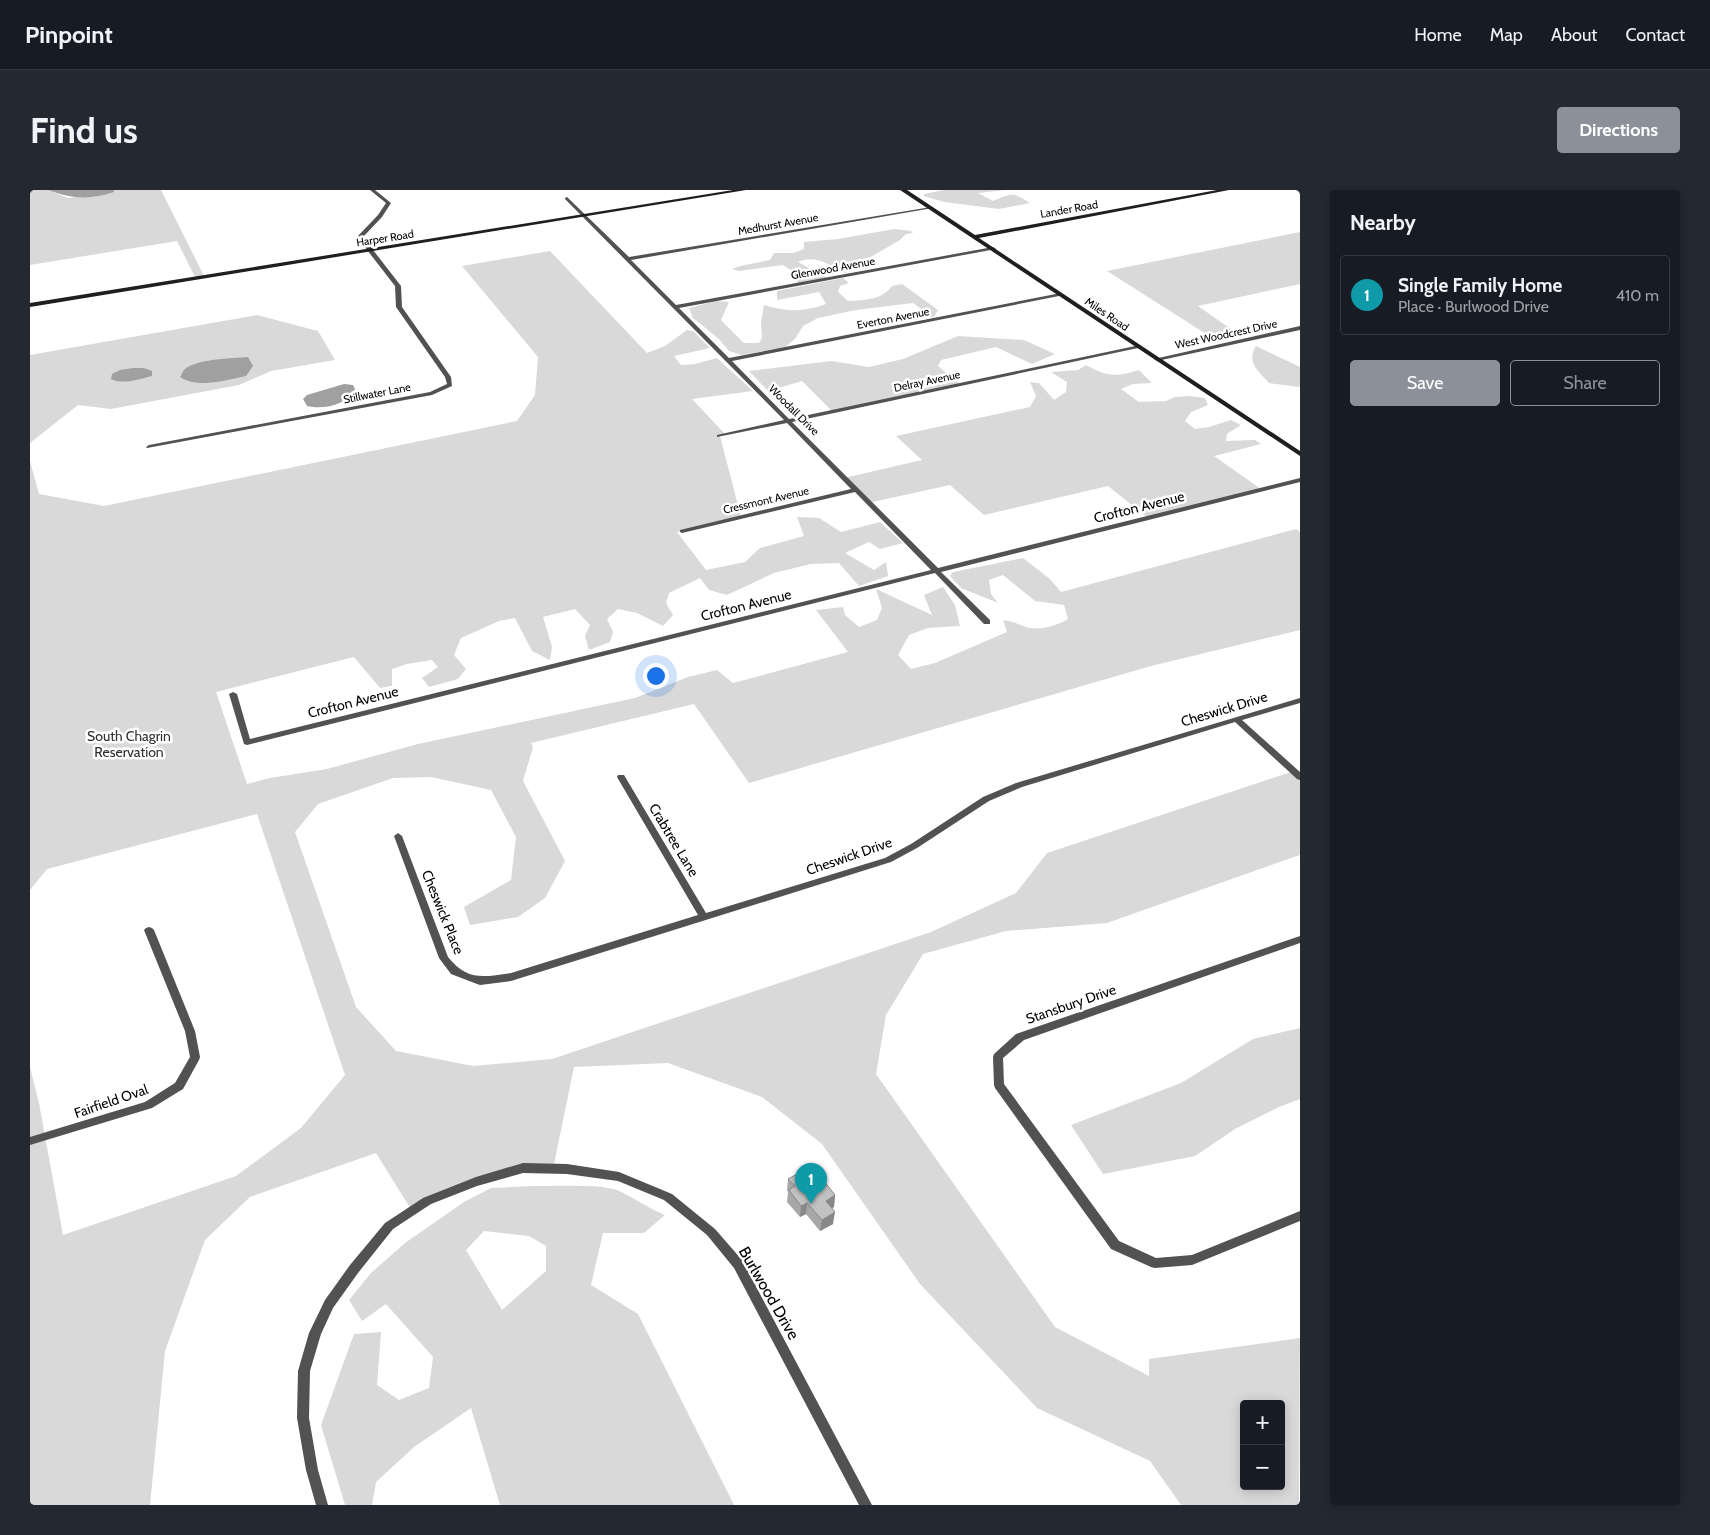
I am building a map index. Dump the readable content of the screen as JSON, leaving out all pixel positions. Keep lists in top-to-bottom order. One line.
{"streets":{"street":["Lander Road","Medhurst Avenue","Harper Road","Glenwood Avenue","Miles Road","Everton Avenue","West Woodcrest Drive","Delray Avenue","Stillwater Lane","Woodall Drive","Cressmont Avenue","Crofton Avenue","Cheswick Drive","Crabtree Lane","Cheswick Place","Stansbury Drive","Fairfield Oval","Burlwood Drive"]},"crossings":[["Lander Road","Miles Road"],["Medhurst Avenue","Miles Road"],["Medhurst Avenue","Woodall Drive"],["Harper Road","Stillwater Lane"],["Harper Road","Woodall Drive"],["Glenwood Avenue","Miles Road"],["Glenwood Avenue","Woodall Drive"],["Miles Road","Everton Avenue"],["Miles Road","West Woodcrest Drive"],["Miles Road","Delray Avenue"],["Everton Avenue","Woodall Drive"],["Delray Avenue","Woodall Drive"],["Woodall Drive","Cressmont Avenue"],["Woodall Drive","Crofton Avenue"],["Cheswick Drive","Crabtree Lane"],["Cheswick Drive","Cheswick Place"]],"parks":["South Chagrin Reservation"],"page":{"header":"Pinpoint","nav":["Home","Map","About","Contact"],"buttons":["Directions",["Save","Share"]],"title":"Find us","heading":"Nearby","list":[{"mark":"1","name":"Single Family Home","note":"Place · Burlwood Drive","value":"410 m"}],"pins":"1","map_buttons":["+","−"]}}
